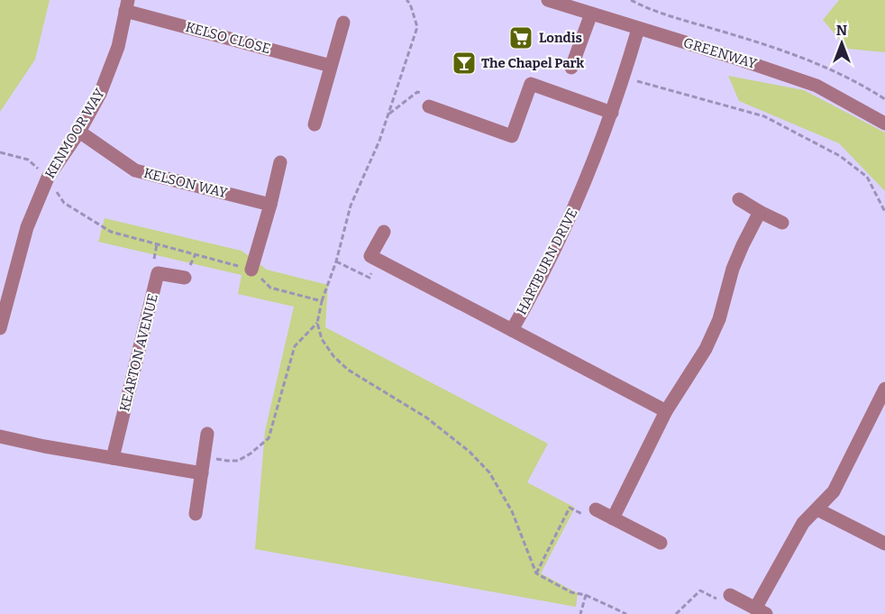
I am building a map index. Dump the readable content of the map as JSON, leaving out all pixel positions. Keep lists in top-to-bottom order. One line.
{"streets":{"street":["KELSO CLOSE","GREENWAY","KENMOOR WAY","KELSON WAY","HARTBURN DRIVE","KEARTON AVENUE"]},"crossings":[["KELSO CLOSE","KENMOOR WAY"],["GREENWAY","HARTBURN DRIVE"],["KENMOOR WAY","KELSON WAY"]],"places":{"supermarket":["Londis"],"bar":["The Chapel Park"]},"north":"top"}
